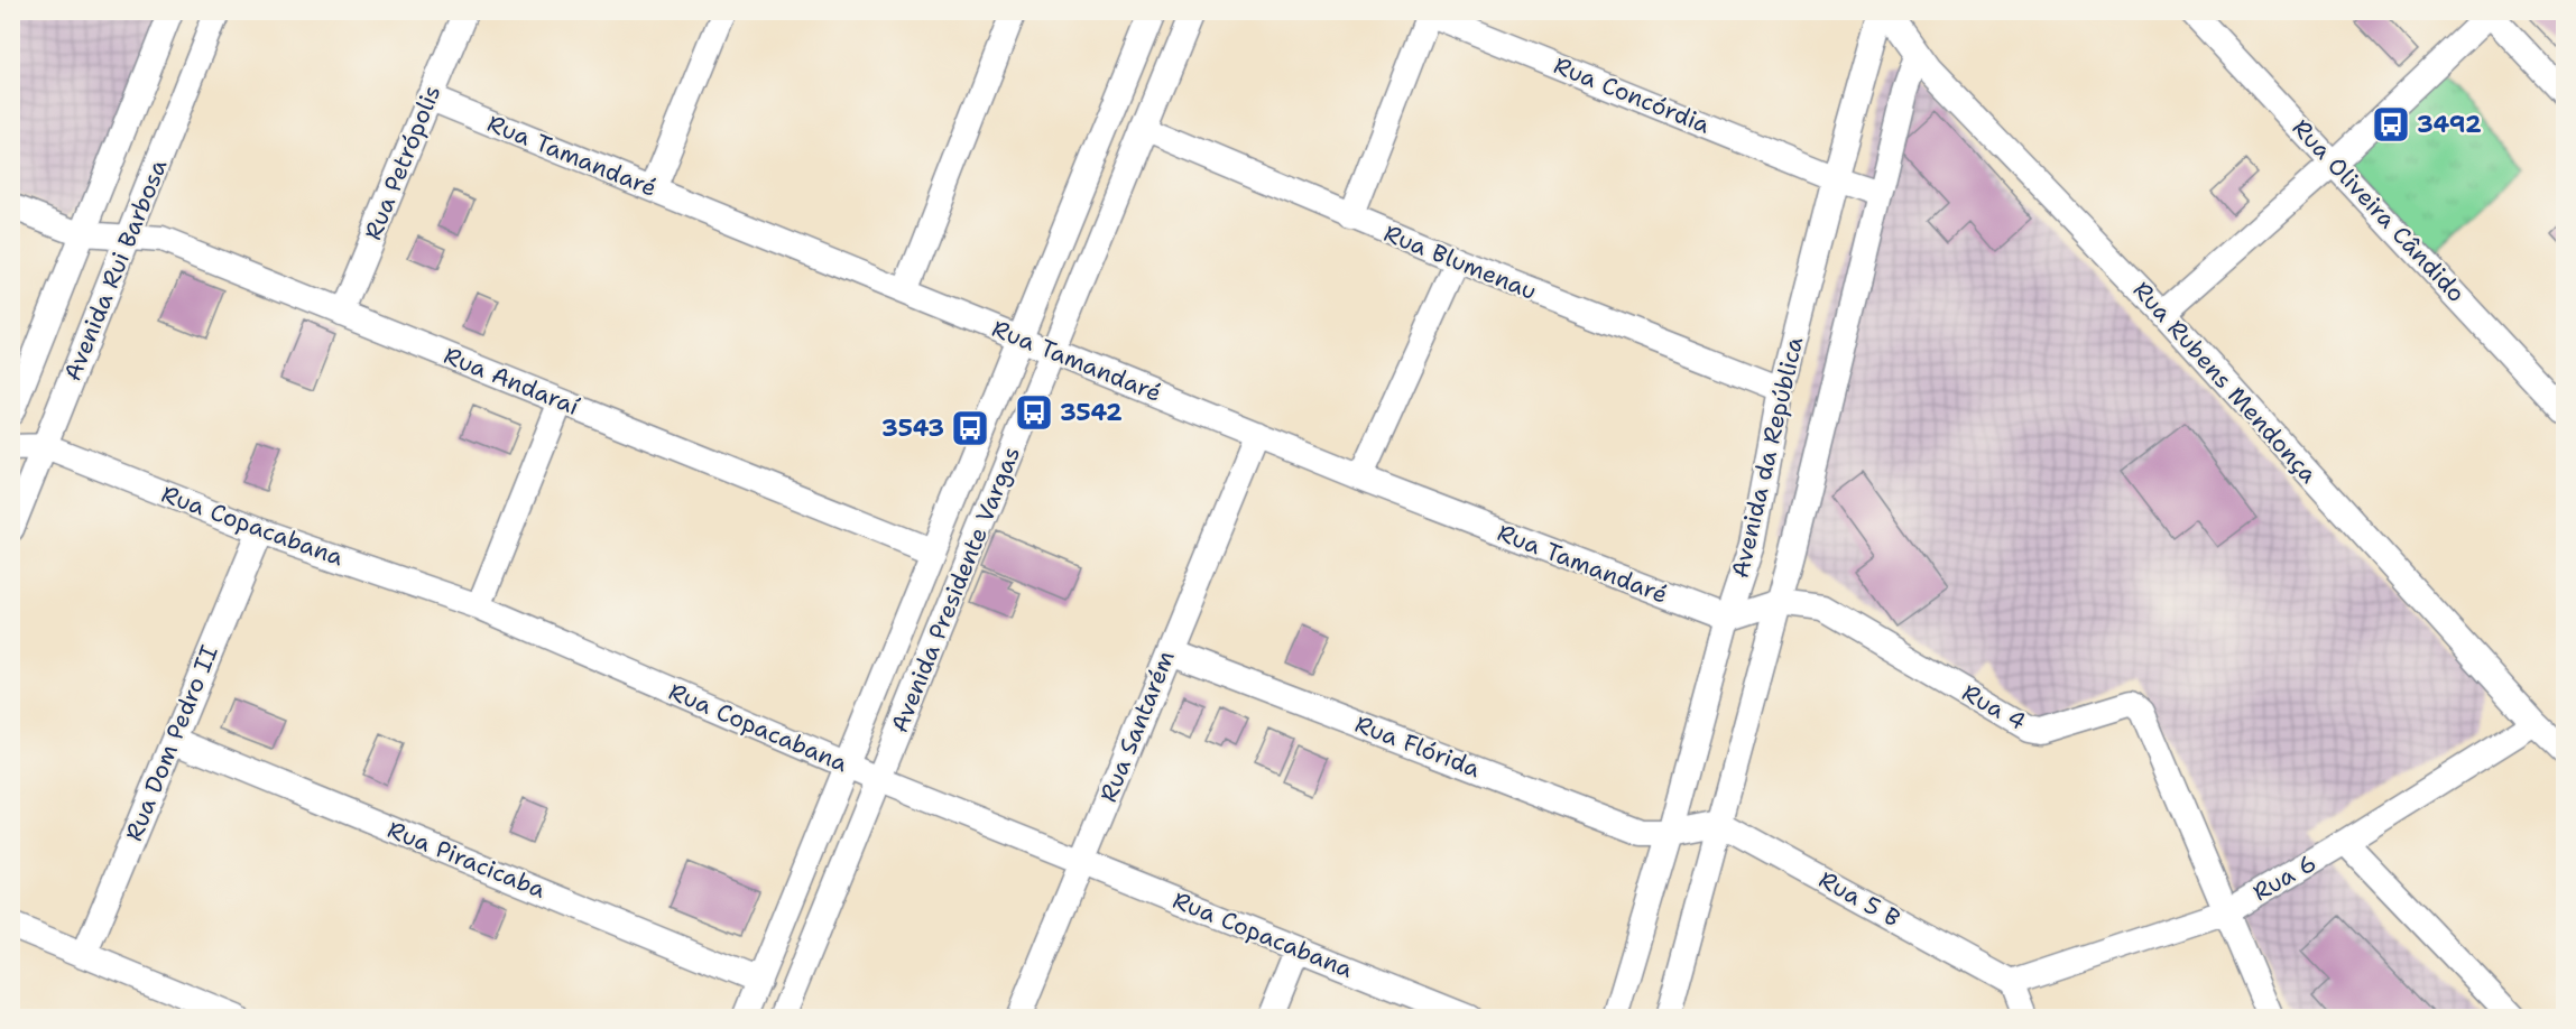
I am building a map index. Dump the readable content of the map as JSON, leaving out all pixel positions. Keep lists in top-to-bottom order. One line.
{"streets":{"street":["Rua Concórdia","Rua Tamandaré","Rua Petrópolis","Rua Oliveira Cândido","Rua Blumenau","Avenida Rui Barbosa","Rua Andaraí","Rua Rubens Mendonça","Avenida da República","Rua Copacabana","Avenida Presidente Vargas","Rua 4","Rua Santarém","Rua Dom Pedro II","Rua Flórida","Rua Piracicaba","Rua 6","Rua 5 B"]},"crossings":[["Rua Concórdia","Avenida da República"],["Rua Tamandaré","Rua Petrópolis"],["Rua Tamandaré","Avenida da República"],["Rua Tamandaré","Avenida Presidente Vargas"],["Rua Tamandaré","Rua 4"],["Rua Tamandaré","Rua Santarém"],["Rua Petrópolis","Rua Andaraí"],["Rua Blumenau","Avenida da República"],["Rua Blumenau","Avenida Presidente Vargas"],["Avenida Rui Barbosa","Rua Andaraí"],["Avenida Rui Barbosa","Rua Copacabana"],["Rua Andaraí","Avenida Presidente Vargas"],["Rua Rubens Mendonça","Avenida da República"],["Rua Rubens Mendonça","Rua 6"],["Avenida da República","Rua 4"],["Avenida da República","Rua Flórida"],["Avenida da República","Rua 5 B"],["Rua Copacabana","Avenida Presidente Vargas"],["Rua Copacabana","Rua Santarém"],["Rua Copacabana","Rua Dom Pedro II"],["Avenida Presidente Vargas","Rua Piracicaba"],["Rua 4","Rua 6"],["Rua Santarém","Rua Flórida"],["Rua Dom Pedro II","Rua Piracicaba"],["Rua 6","Rua 5 B"]],"places":{"bus stop":["3492","3542","3543"]}}
